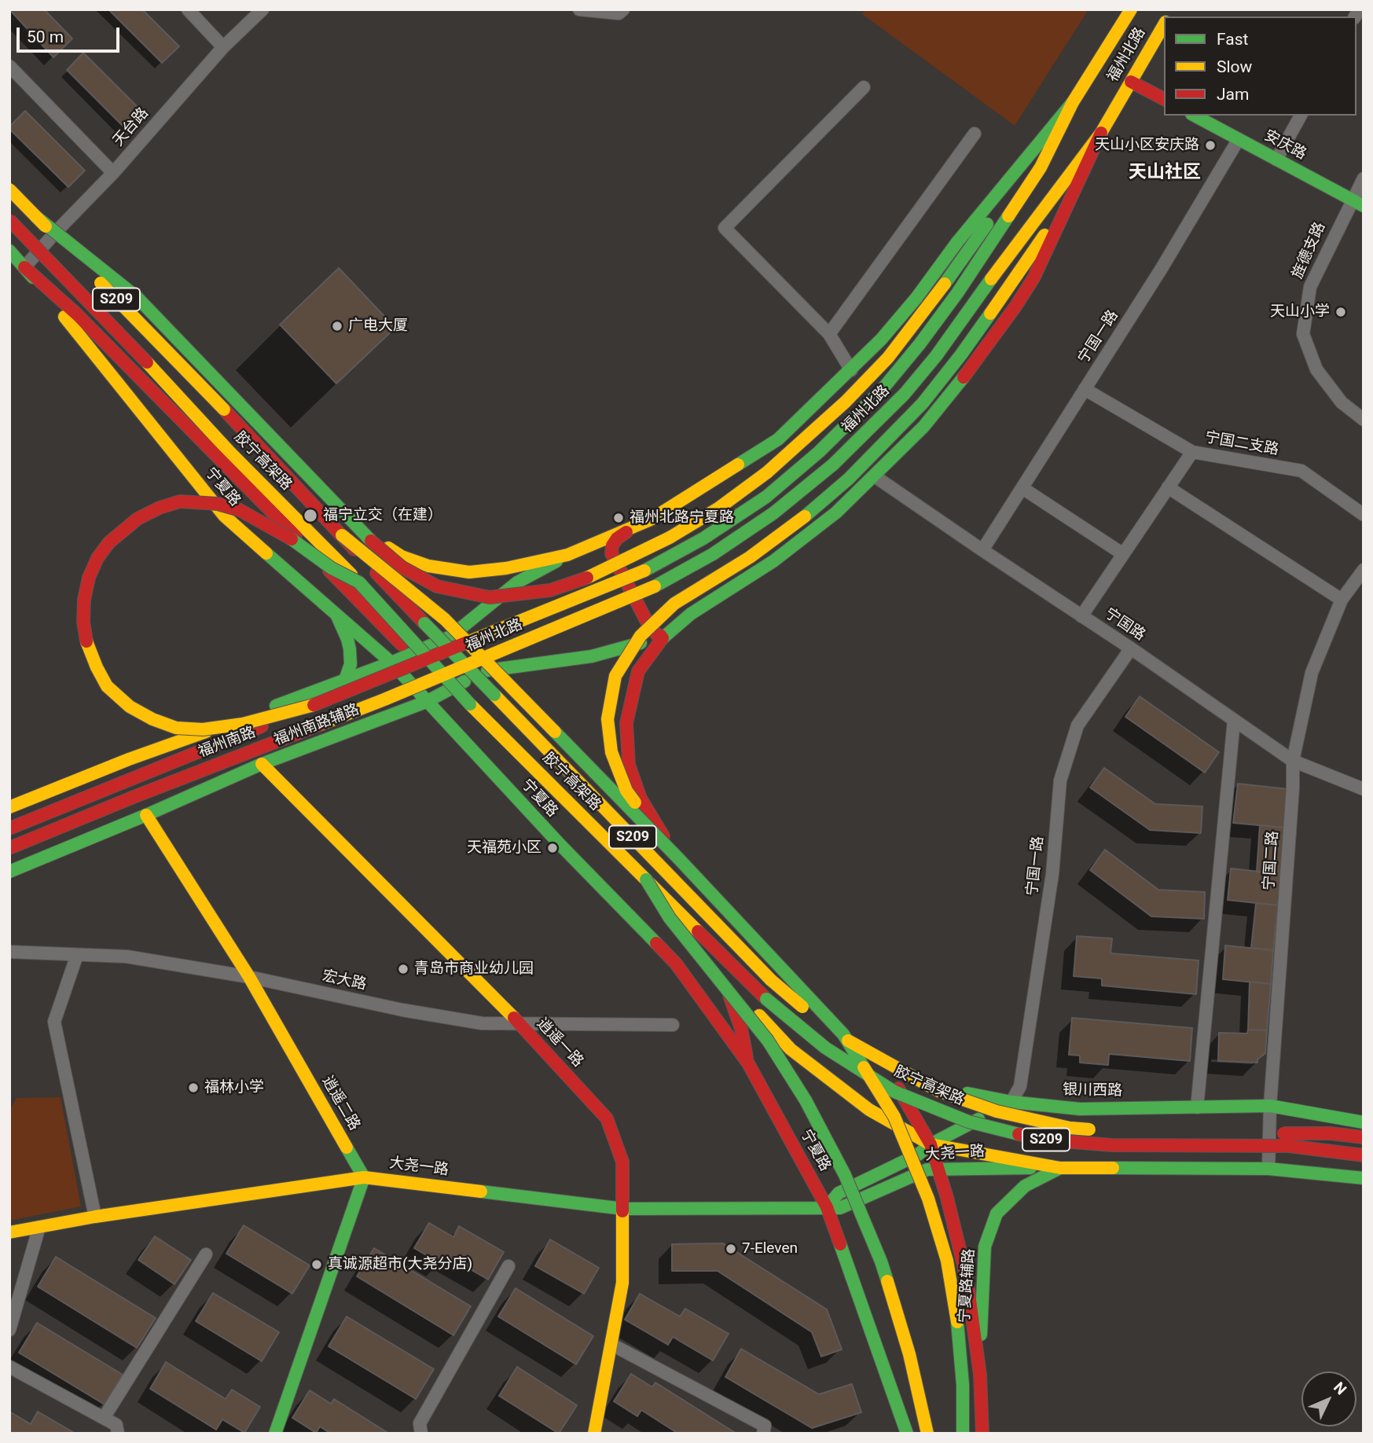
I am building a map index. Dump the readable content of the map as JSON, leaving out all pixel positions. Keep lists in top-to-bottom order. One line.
{"streets":{"main road":["福州北路","安庆路","S209","胶宁高架路","宁夏路","福州南路辅路","福州南路","逍遥一路","银川西路","逍遥二路","大尧一路","宁夏路辅路"],"street":["天台路","旌德支路","宁国一路","宁国二支路","宁国路","宁国二路","宏大路"]},"crossings":[["福州北路","福州南路"],["天台路","宁夏路"],["安庆路","旌德支路"],["安庆路","宁国一路"],["宁国一路","宁国二支路"],["宁国一路","宁国路"],["宁国一路","银川西路"],["宁国一路","大尧一路"],["宁夏路","福州南路辅路"],["宁夏路","大尧一路"],["宁国路","宁国二路"],["福州南路辅路","逍遥一路"],["福州南路辅路","逍遥二路"],["宁国二路","银川西路"],["宏大路","逍遥一路"],["宏大路","逍遥二路"],["逍遥一路","大尧一路"],["银川西路","大尧一路"],["逍遥二路","大尧一路"],["大尧一路","宁夏路辅路"]],"districts":["天山社区"],"places":["天山小区安庆路","天山小学","广电大厦","福宁立交（在建）","福州北路宁夏路","天福苑小区","青岛市商业幼儿园","福林小学","7-Eleven","真诚源超市(大尧分店)"],"legend":["Fast","Slow","Jam"],"scale_bar":"50 m","north":"top right"}
